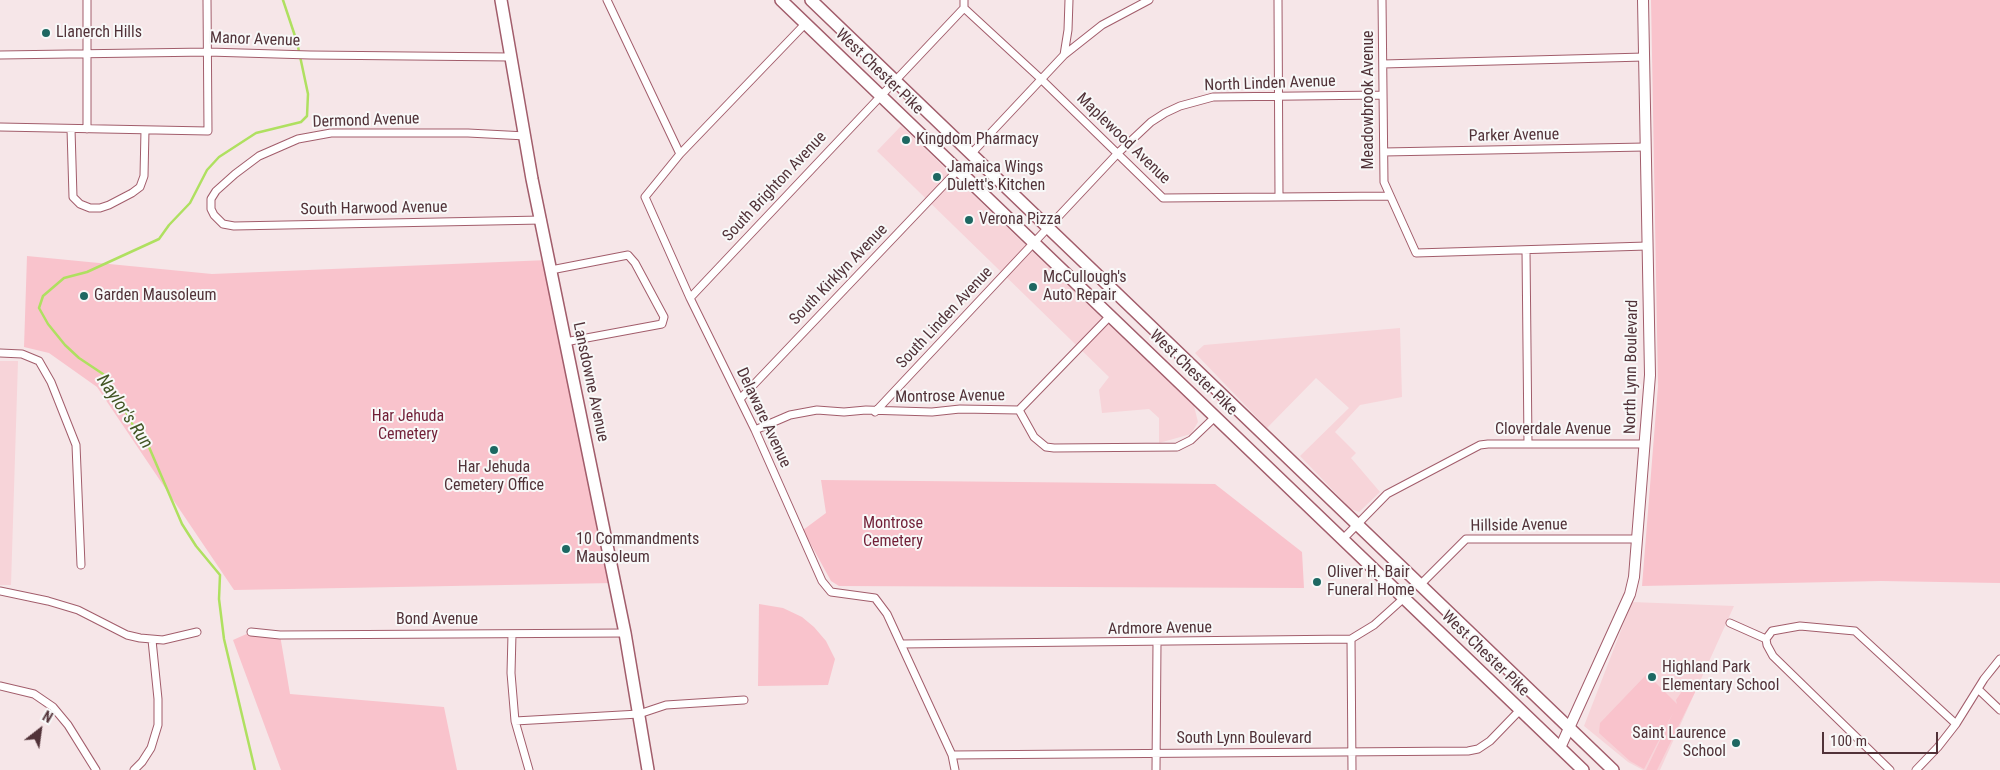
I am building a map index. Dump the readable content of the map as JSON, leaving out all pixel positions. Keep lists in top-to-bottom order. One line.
{"streets":{"main road":["West Chester Pike","Lansdowne Avenue"],"street":["Manor Avenue","North Linden Avenue","Meadowbrook Avenue","Dermond Avenue","Parker Avenue","Maplewood Avenue","South Brighton Avenue","South Harwood Avenue","South Kirklyn Avenue","South Linden Avenue","North Lynn Boulevard","Montrose Avenue","Delaware Avenue","Cloverdale Avenue","Hillside Avenue","Bond Avenue","Ardmore Avenue","South Lynn Boulevard"]},"crossings":[["Manor Avenue","Lansdowne Avenue"],["West Chester Pike","North Linden Avenue"],["West Chester Pike","South Brighton Avenue"],["West Chester Pike","South Kirklyn Avenue"],["West Chester Pike","South Linden Avenue"],["West Chester Pike","North Lynn Boulevard"],["West Chester Pike","Montrose Avenue"],["West Chester Pike","Cloverdale Avenue"],["West Chester Pike","Hillside Avenue"],["West Chester Pike","South Lynn Boulevard"],["North Linden Avenue","Meadowbrook Avenue"],["North Linden Avenue","Maplewood Avenue"],["North Linden Avenue","South Linden Avenue"],["Meadowbrook Avenue","Parker Avenue"],["Meadowbrook Avenue","Maplewood Avenue"],["Dermond Avenue","South Harwood Avenue"],["Dermond Avenue","Lansdowne Avenue"],["Parker Avenue","North Lynn Boulevard"],["Maplewood Avenue","South Brighton Avenue"],["South Brighton Avenue","Delaware Avenue"],["South Harwood Avenue","Lansdowne Avenue"],["South Kirklyn Avenue","Delaware Avenue"],["South Linden Avenue","Montrose Avenue"],["North Lynn Boulevard","Cloverdale Avenue"],["North Lynn Boulevard","Hillside Avenue"],["Lansdowne Avenue","Bond Avenue"],["Montrose Avenue","Delaware Avenue"],["Delaware Avenue","Ardmore Avenue"]],"water":["Naylor's Run"],"parks":["Har Jehuda Cemetery","Montrose Cemetery"],"places":["Llanerch Hills","Kingdom Pharmacy","Jamaica Wings Dulett's Kitchen","Verona Pizza","McCullough's Auto Repair","Garden Mausoleum","Har Jehuda Cemetery Office","10 Commandments Mausoleum","Oliver H. Bair Funeral Home","Highland Park Elementary School","Saint Laurence School"],"scale_bar":"100 m","north":"top right"}
